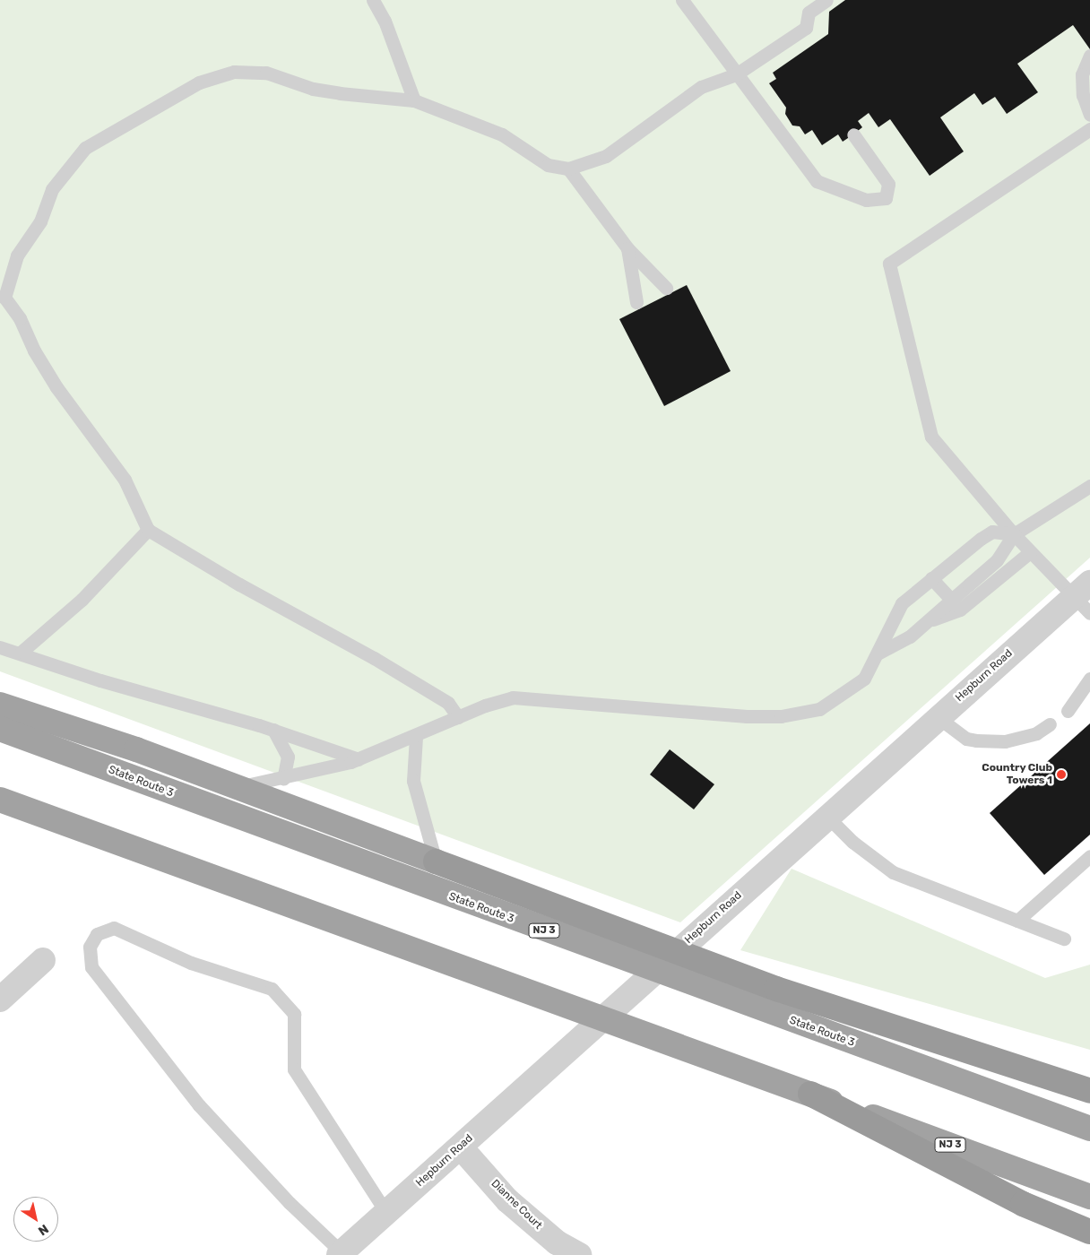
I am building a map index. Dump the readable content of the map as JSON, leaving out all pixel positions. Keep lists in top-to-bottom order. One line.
{"streets":{"highway":["State Route 3","NJ 3"],"street":["Hepburn Road","Dianne Court"]},"crossings":[["Hepburn Road","Dianne Court"]],"places":["Country Club Towers 1"],"north":"bottom right"}
